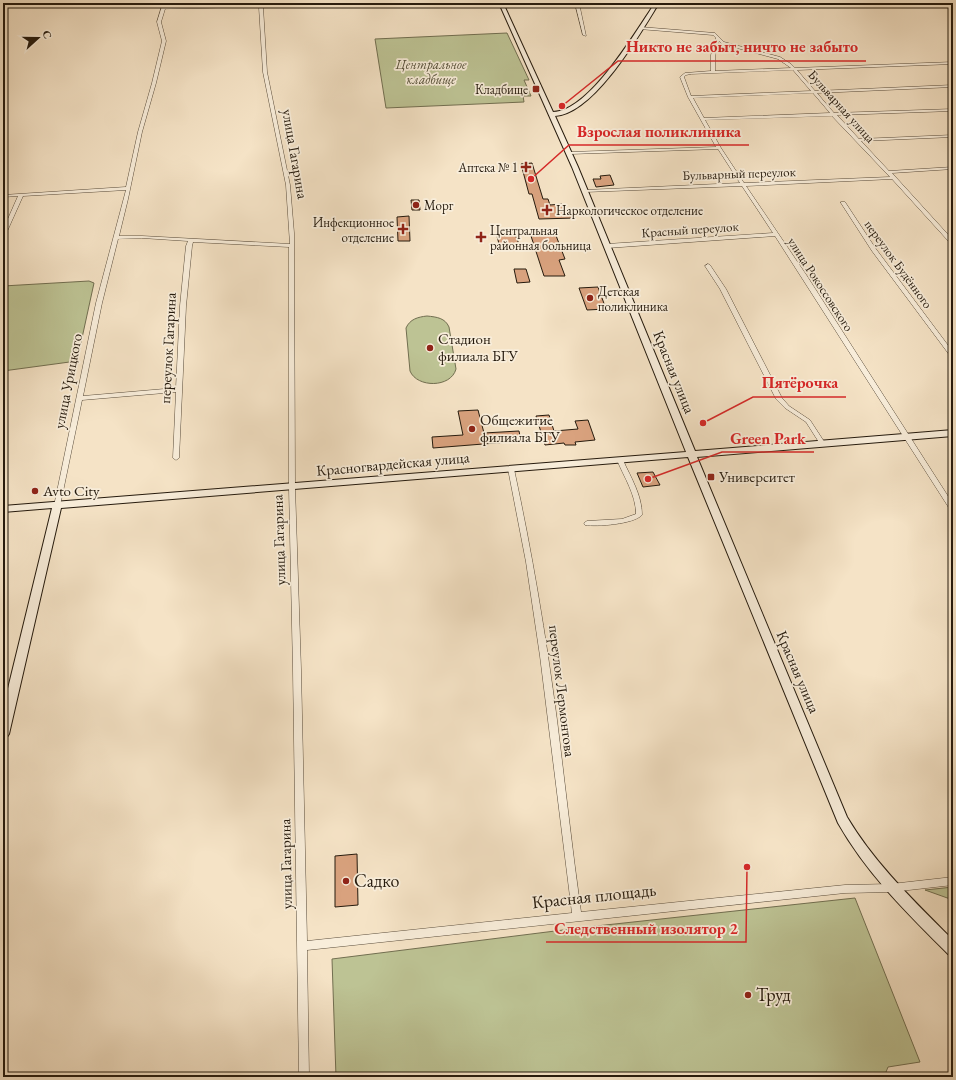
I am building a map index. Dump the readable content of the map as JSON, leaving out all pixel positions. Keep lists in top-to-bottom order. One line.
{"streets":{"main road":["Красная улица","улица Урицкого","Красногвардейская улица"],"street":["Бульварная улица","улица Гагарина","Бульварный переулок","Красный переулок","переулок Будённого","улица Рокоссовского","переулок Гагарина","переулок Лермонтова","Красная площадь"]},"crossings":[["Бульварная улица","Бульварный переулок"],["улица Гагарина","Красногвардейская улица"],["улица Гагарина","Красная площадь"],["Бульварный переулок","улица Рокоссовского"],["Бульварный переулок","Красная улица"],["Красный переулок","улица Рокоссовского"],["Красный переулок","Красная улица"],["улица Рокоссовского","Красногвардейская улица"],["Красная улица","Красногвардейская улица"],["Красная улица","Красная площадь"],["улица Урицкого","Красногвардейская улица"],["Красногвардейская улица","переулок Лермонтова"],["переулок Лермонтова","Красная площадь"]],"parks":["Центральное кладбище"],"places":{"transit":["Кладбище","Университет"],"other":["Никто не забыт, ничто не забыто","Взрослая поликлиника","Морг","Детская поликлиника","Стадион филиала БГУ","Пятёрочка","Общежитие филиала БГУ","Green Park","Avto City","Следственный изолятор 2","Садко","Труд"],"health":["Аптека № 1","Наркологическое отделение","Инфекционное отделение","Центральная районная больница"]},"north":"right"}
